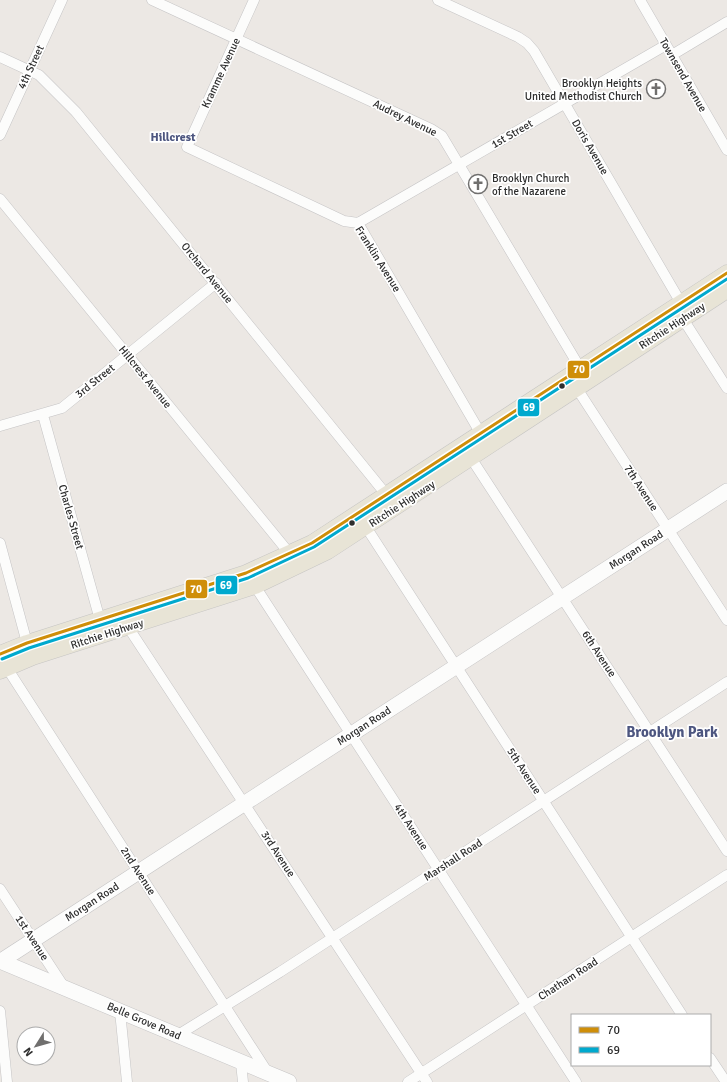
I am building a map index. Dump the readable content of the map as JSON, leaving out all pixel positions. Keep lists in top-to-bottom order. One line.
{"streets":{"main road":["Ritchie Highway"],"street":["4th Street","Kramme Avenue","Townsend Avenue","Audrey Avenue","1st Street","Doris Avenue","Franklin Avenue","Orchard Avenue","Hillcrest Avenue","3rd Street","7th Avenue","Charles Street","Morgan Road","6th Avenue","5th Avenue","4th Avenue","3rd Avenue","Marshall Road","2nd Avenue","1st Avenue","Chatham Road","Belle Grove Road"]},"crossings":[["4th Street","Orchard Avenue"],["Kramme Avenue","Audrey Avenue"],["Kramme Avenue","Franklin Avenue"],["Townsend Avenue","1st Street"],["Audrey Avenue","1st Street"],["Audrey Avenue","Ritchie Highway"],["Audrey Avenue","7th Avenue"],["1st Street","Doris Avenue"],["1st Street","Franklin Avenue"],["Doris Avenue","Ritchie Highway"],["Franklin Avenue","Ritchie Highway"],["Orchard Avenue","Ritchie Highway"],["Orchard Avenue","3rd Street"],["Ritchie Highway","Hillcrest Avenue"],["Ritchie Highway","7th Avenue"],["Ritchie Highway","Charles Street"],["Ritchie Highway","6th Avenue"],["Ritchie Highway","5th Avenue"],["Ritchie Highway","4th Avenue"],["Ritchie Highway","3rd Avenue"],["Ritchie Highway","2nd Avenue"],["Hillcrest Avenue","3rd Street"],["3rd Street","Charles Street"],["7th Avenue","Morgan Road"],["Morgan Road","6th Avenue"],["Morgan Road","5th Avenue"],["Morgan Road","4th Avenue"],["Morgan Road","3rd Avenue"],["Morgan Road","2nd Avenue"],["Morgan Road","1st Avenue"],["Morgan Road","Belle Grove Road"],["6th Avenue","Marshall Road"],["5th Avenue","Marshall Road"],["5th Avenue","Chatham Road"],["4th Avenue","Marshall Road"],["4th Avenue","Chatham Road"],["3rd Avenue","Marshall Road"],["3rd Avenue","Chatham Road"],["Marshall Road","2nd Avenue"],["Marshall Road","Belle Grove Road"],["2nd Avenue","Belle Grove Road"],["1st Avenue","Belle Grove Road"]],"districts":["Hillcrest","Brooklyn Park"],"places":{"church":["Brooklyn Heights United Methodist Church","Brooklyn Church of the Nazarene"]},"lines":["transit line 70","transit line 69"],"legend":["70","69"],"north":"bottom left"}
